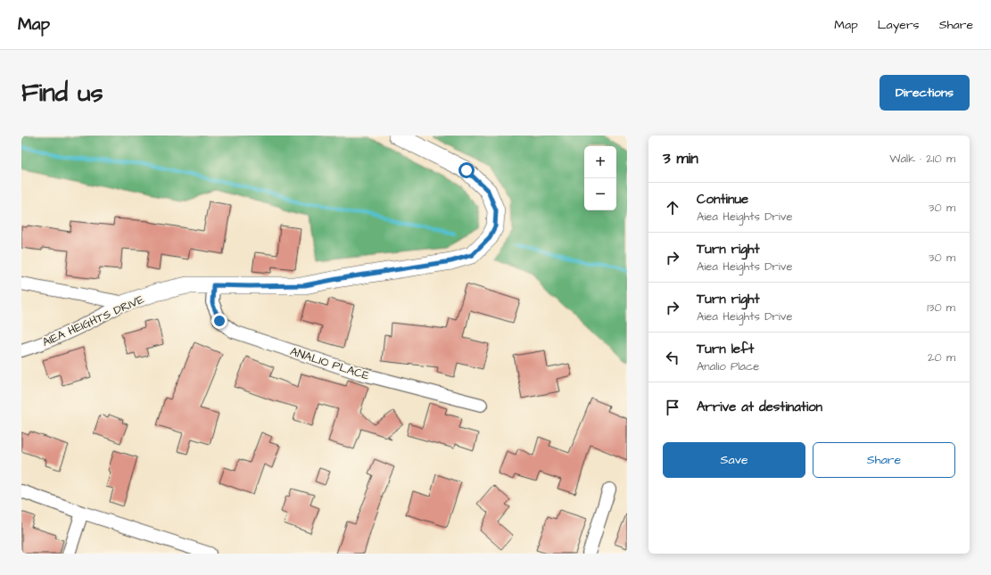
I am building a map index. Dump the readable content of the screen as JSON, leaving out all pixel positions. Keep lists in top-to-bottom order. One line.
{"streets":{"street":["AIEA HEIGHTS DRIVE","ANALIO PLACE"]},"crossings":[["AIEA HEIGHTS DRIVE","ANALIO PLACE"]],"page":{"header":"Map","nav":["Map","Layers","Share"],"buttons":["Directions",["Save","Share"]],"title":"Find us","heading":["3 min","Walk · 210 m"],"map_buttons":["+","−"],"list":[["Continue","Aiea Heights Drive","30 m"],["Turn right","Aiea Heights Drive","30 m"],["Turn right","Aiea Heights Drive","130 m"],["Turn left","Analio Place","20 m"],"Arrive at destination"]}}
